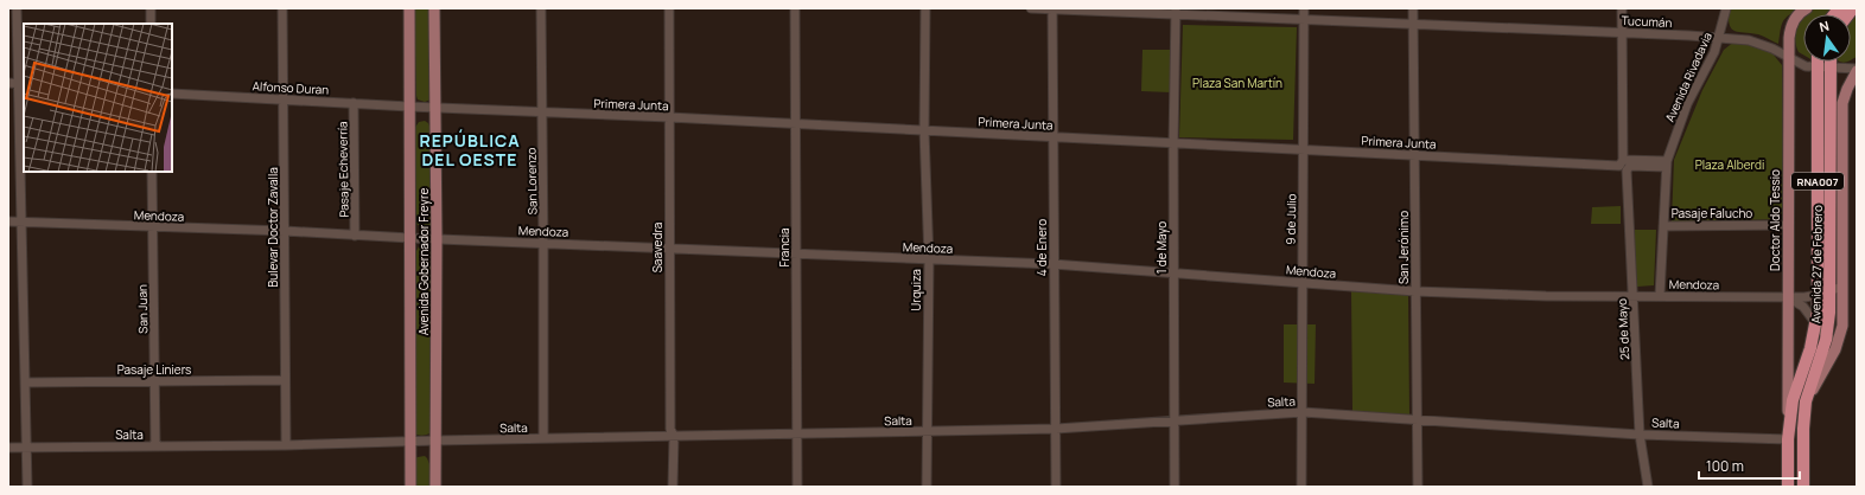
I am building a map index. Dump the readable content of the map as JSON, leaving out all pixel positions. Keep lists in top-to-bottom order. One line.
{"streets":{"highway":["RNA007","Avenida 27 de Febrero"],"main road":["Doctor Aldo Tessio","Avenida Gobernador Freyre"],"street":["Tucumán","Avenida Rivadavia","Alfonso Duran","Primera Junta","Pasaje Echeverría","San Lorenzo","Pasaje Falucho","Mendoza","9 de Julio","Bulevar Doctor Zavalla","Saavedra","Francia","4 de Enero","1 de Mayo","San Jerónimo","Urquiza","San Juan","25 de Mayo","Pasaje Liniers","Salta"]},"crossings":[["Tucumán","Avenida Rivadavia"],["Tucumán","RNA007"],["Tucumán","9 de Julio"],["Tucumán","Doctor Aldo Tessio"],["Tucumán","4 de Enero"],["Tucumán","1 de Mayo"],["Tucumán","San Jerónimo"],["Tucumán","Avenida 27 de Febrero"],["Tucumán","25 de Mayo"],["Avenida Rivadavia","Primera Junta"],["Avenida Rivadavia","Pasaje Falucho"],["Avenida Rivadavia","Mendoza"],["Alfonso Duran","Primera Junta"],["Alfonso Duran","Pasaje Echeverría"],["Alfonso Duran","Bulevar Doctor Zavalla"],["Alfonso Duran","Avenida Gobernador Freyre"],["Primera Junta","San Lorenzo"],["Primera Junta","9 de Julio"],["Primera Junta","Saavedra"],["Primera Junta","Francia"],["Primera Junta","4 de Enero"],["Primera Junta","1 de Mayo"],["Primera Junta","San Jerónimo"],["Primera Junta","Avenida Gobernador Freyre"],["Primera Junta","Urquiza"],["Primera Junta","25 de Mayo"],["Pasaje Echeverría","Mendoza"],["San Lorenzo","Mendoza"],["San Lorenzo","Salta"],["RNA007","Avenida 27 de Febrero"],["Pasaje Falucho","Doctor Aldo Tessio"],["Mendoza","9 de Julio"],["Mendoza","Doctor Aldo Tessio"],["Mendoza","Bulevar Doctor Zavalla"],["Mendoza","Saavedra"],["Mendoza","Francia"],["Mendoza","4 de Enero"],["Mendoza","1 de Mayo"],["Mendoza","San Jerónimo"],["Mendoza","Avenida Gobernador Freyre"],["Mendoza","Avenida 27 de Febrero"],["Mendoza","Urquiza"],["Mendoza","San Juan"],["Mendoza","25 de Mayo"],["9 de Julio","Salta"],["Doctor Aldo Tessio","Avenida 27 de Febrero"],["Doctor Aldo Tessio","Salta"],["Bulevar Doctor Zavalla","Pasaje Liniers"],["Bulevar Doctor Zavalla","Salta"],["Saavedra","Salta"],["Francia","Salta"],["4 de Enero","Salta"],["1 de Mayo","Salta"],["San Jerónimo","Salta"],["Avenida Gobernador Freyre","Salta"],["Avenida 27 de Febrero","Salta"],["Urquiza","Salta"],["San Juan","Pasaje Liniers"],["San Juan","Salta"],["25 de Mayo","Salta"]],"districts":["REPÚBLICA DEL OESTE"],"parks":["Plaza San Martín","Plaza Alberdi"],"scale_bar":"100 m","north":"top"}
